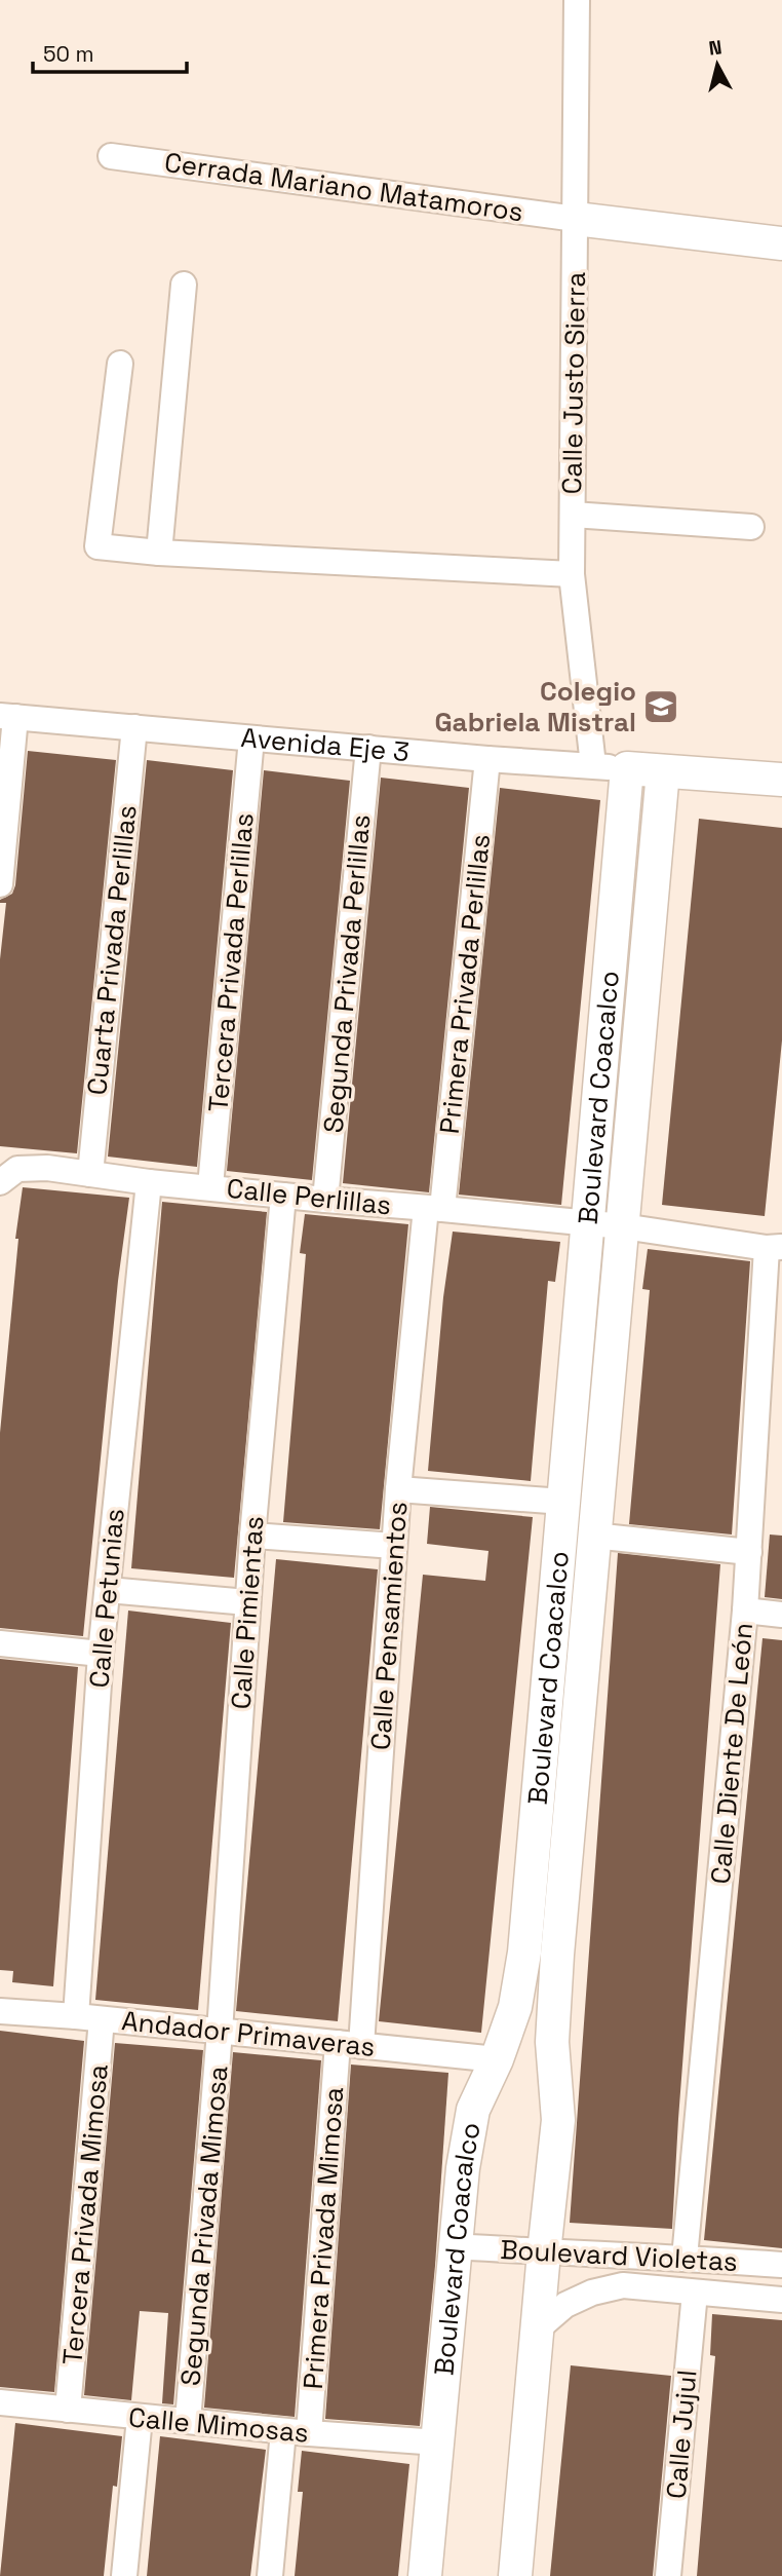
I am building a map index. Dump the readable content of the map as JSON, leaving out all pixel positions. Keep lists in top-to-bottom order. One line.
{"streets":{"main road":["Avenida Eje 3","Boulevard Coacalco"],"street":["Cerrada Mariano Matamoros","Calle Justo Sierra","Cuarta Privada Perlillas","Tercera Privada Perlillas","Segunda Privada Perlillas","Primera Privada Perlillas","Calle Perlillas","Calle Petunias","Calle Pimientas","Calle Pensamientos","Calle Diente De León","Andador Primaveras","Tercera Privada Mimosa","Segunda Privada Mimosa","Primera Privada Mimosa","Boulevard Violetas","Calle Mimosas","Calle Jujul"]},"crossings":[["Cerrada Mariano Matamoros","Calle Justo Sierra"],["Calle Justo Sierra","Avenida Eje 3"],["Avenida Eje 3","Cuarta Privada Perlillas"],["Avenida Eje 3","Tercera Privada Perlillas"],["Avenida Eje 3","Segunda Privada Perlillas"],["Avenida Eje 3","Primera Privada Perlillas"],["Avenida Eje 3","Boulevard Coacalco"],["Cuarta Privada Perlillas","Calle Perlillas"],["Tercera Privada Perlillas","Calle Perlillas"],["Segunda Privada Perlillas","Calle Perlillas"],["Primera Privada Perlillas","Calle Perlillas"],["Primera Privada Perlillas","Calle Pensamientos"],["Boulevard Coacalco","Calle Perlillas"],["Boulevard Coacalco","Andador Primaveras"],["Boulevard Coacalco","Boulevard Violetas"],["Boulevard Coacalco","Calle Mimosas"],["Calle Perlillas","Calle Petunias"],["Calle Perlillas","Calle Pimientas"],["Calle Perlillas","Calle Pensamientos"],["Calle Perlillas","Calle Diente De León"],["Calle Petunias","Andador Primaveras"],["Calle Pimientas","Andador Primaveras"],["Calle Pimientas","Segunda Privada Mimosa"],["Calle Pensamientos","Andador Primaveras"],["Calle Pensamientos","Primera Privada Mimosa"],["Calle Diente De León","Boulevard Violetas"],["Andador Primaveras","Tercera Privada Mimosa"],["Andador Primaveras","Segunda Privada Mimosa"],["Andador Primaveras","Primera Privada Mimosa"],["Tercera Privada Mimosa","Calle Mimosas"],["Segunda Privada Mimosa","Calle Mimosas"],["Primera Privada Mimosa","Calle Mimosas"],["Boulevard Violetas","Calle Jujul"]],"places":{"school or university":["Colegio Gabriela Mistral"]},"scale_bar":"50 m","north":"top"}
